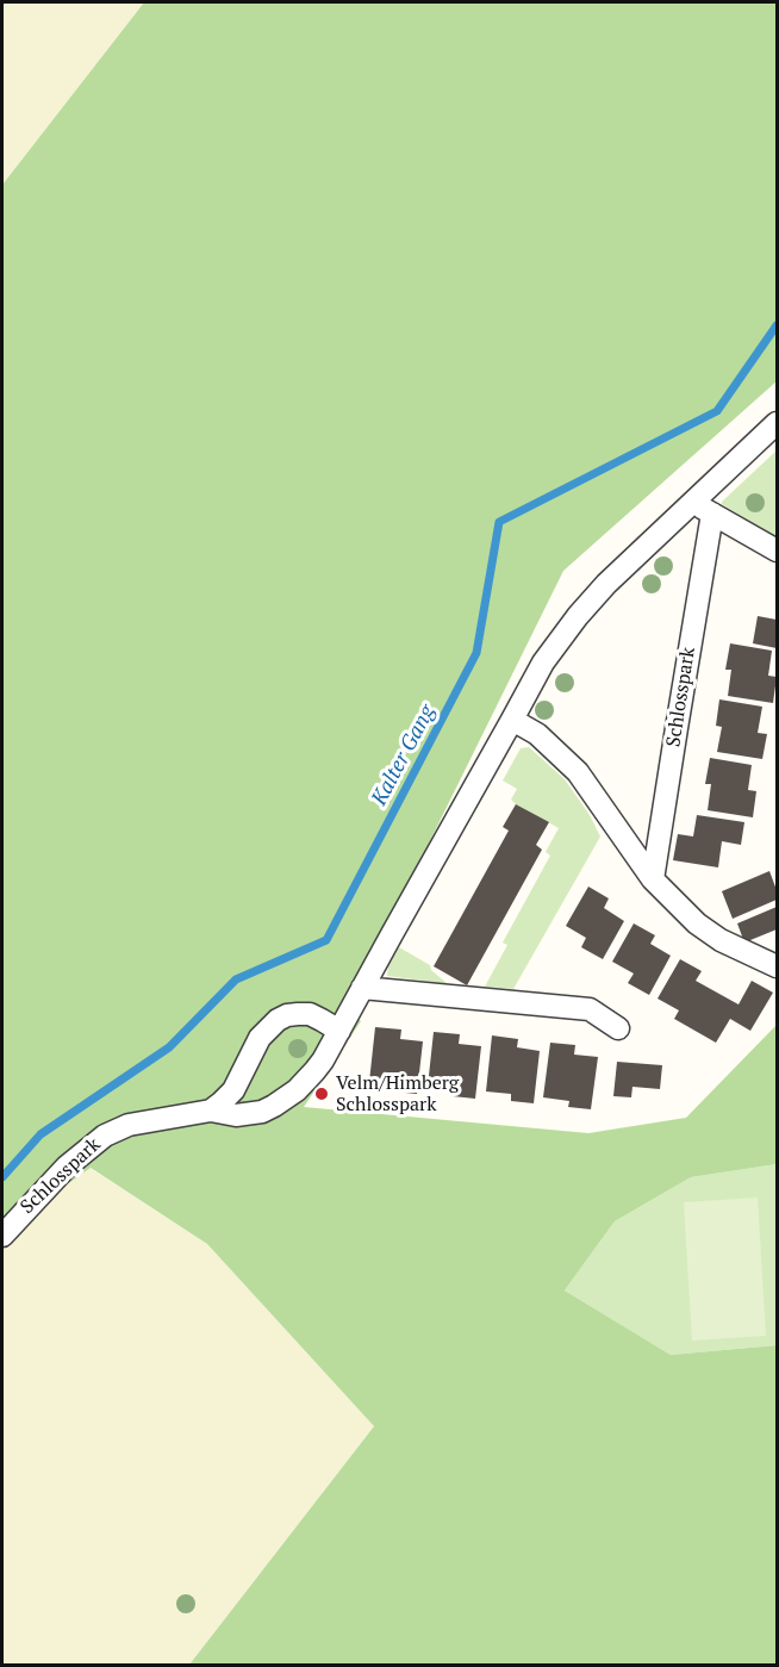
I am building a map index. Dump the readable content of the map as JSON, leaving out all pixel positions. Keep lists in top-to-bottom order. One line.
{"streets":{"street":["Schlosspark"]},"water":["Kalter Gang"],"places":["Velm/Himberg Schlosspark"]}
